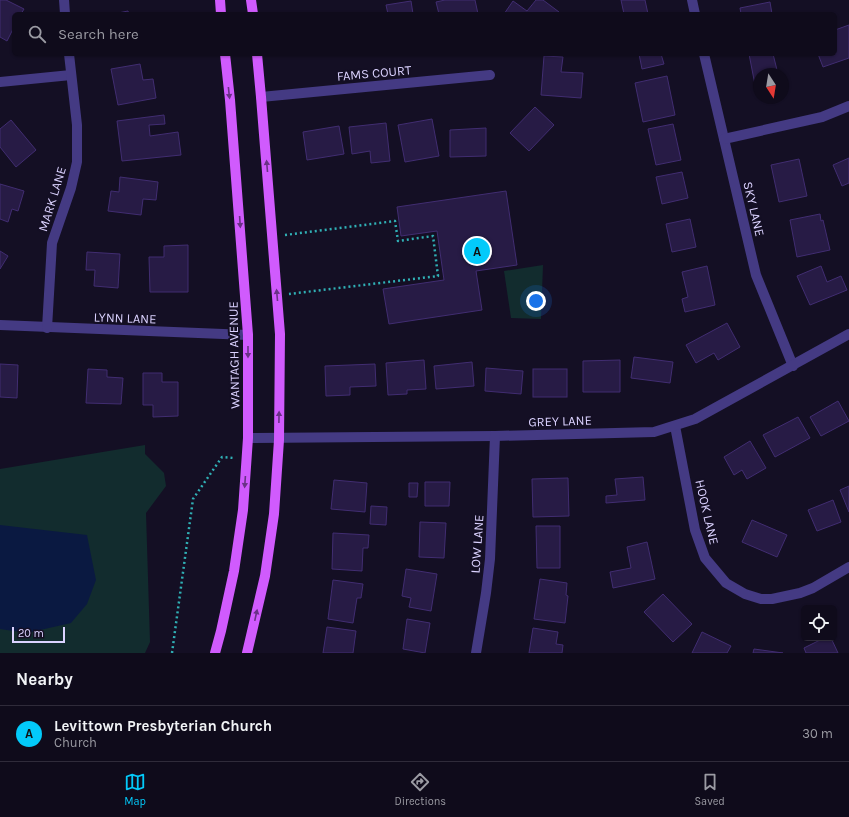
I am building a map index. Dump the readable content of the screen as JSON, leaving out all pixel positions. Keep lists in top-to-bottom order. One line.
{"streets":{"main road":["WANTAGH AVENUE"],"street":["FAMS COURT","MARK LANE","SKY LANE","LYNN LANE","GREY LANE","HOOK LANE","LOW LANE"]},"crossings":[["MARK LANE","LYNN LANE"],["SKY LANE","GREY LANE"],["LYNN LANE","WANTAGH AVENUE"],["WANTAGH AVENUE","GREY LANE"],["GREY LANE","HOOK LANE"],["GREY LANE","LOW LANE"]],"scale_bar":"20 m","north":"bottom","page":{"search":"Search here","pins":"A","scale":"20 m","heading":"Nearby","list":[{"mark":"A","name":"Levittown Presbyterian Church","note":"Church","value":"30 m"}],"nav":["Map","Directions","Saved"]}}
